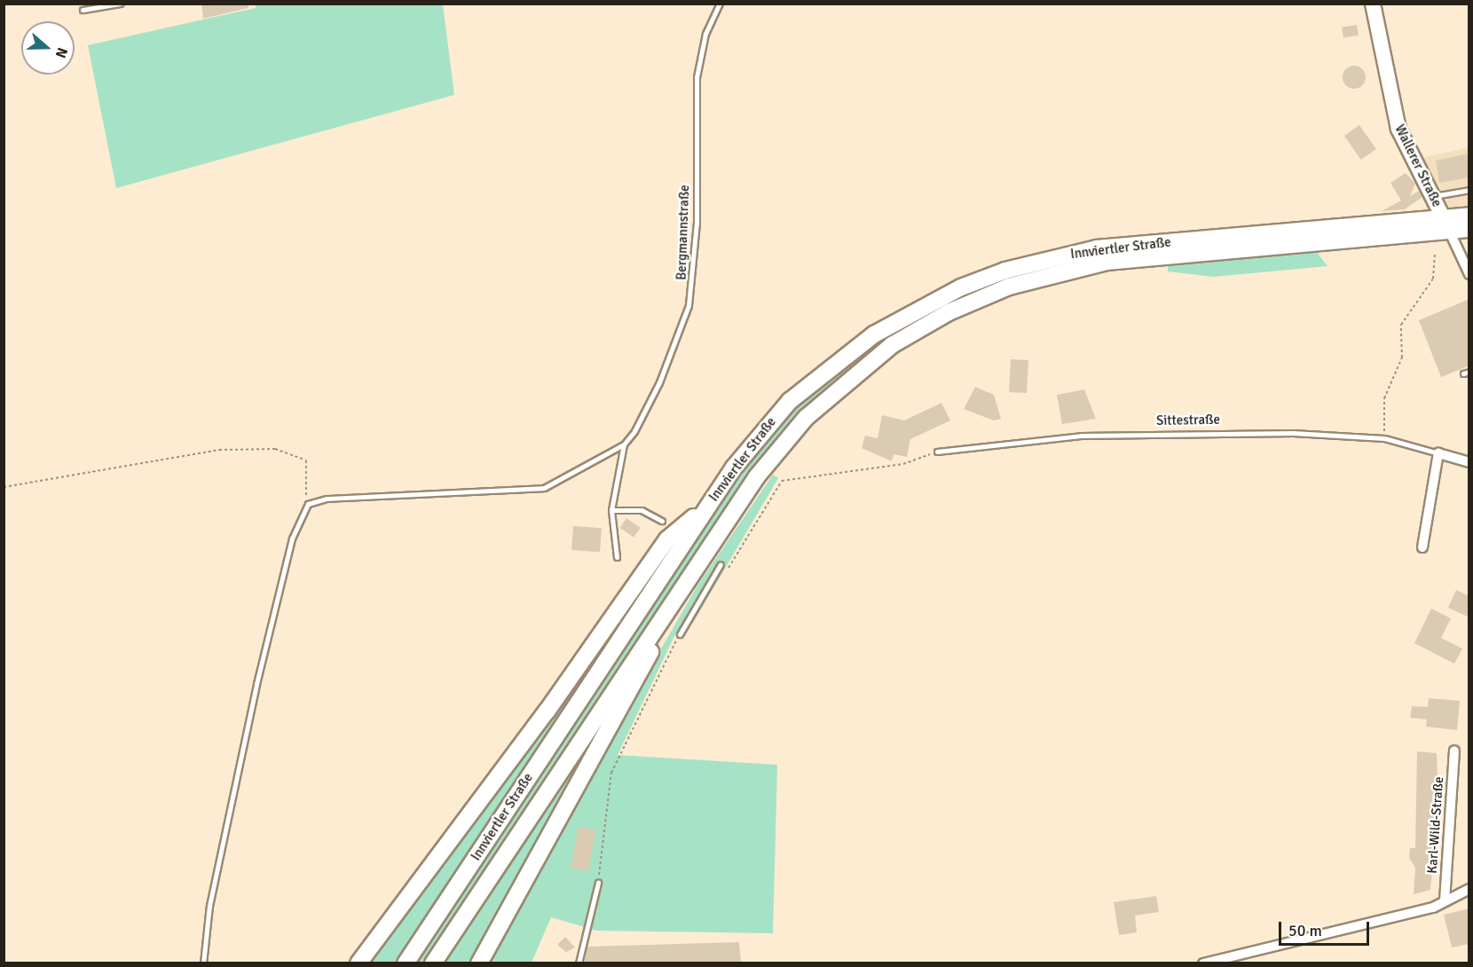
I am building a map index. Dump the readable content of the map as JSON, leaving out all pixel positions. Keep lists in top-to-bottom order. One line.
{"streets":{"main road":["Innviertler Straße"],"street":["Wallerer Straße","Sittestraße","Karl-Wild-Straße"],"lane":["Bergmannstraße"]},"crossings":[["Wallerer Straße","Innviertler Straße"]],"scale_bar":"50 m","north":"right"}
